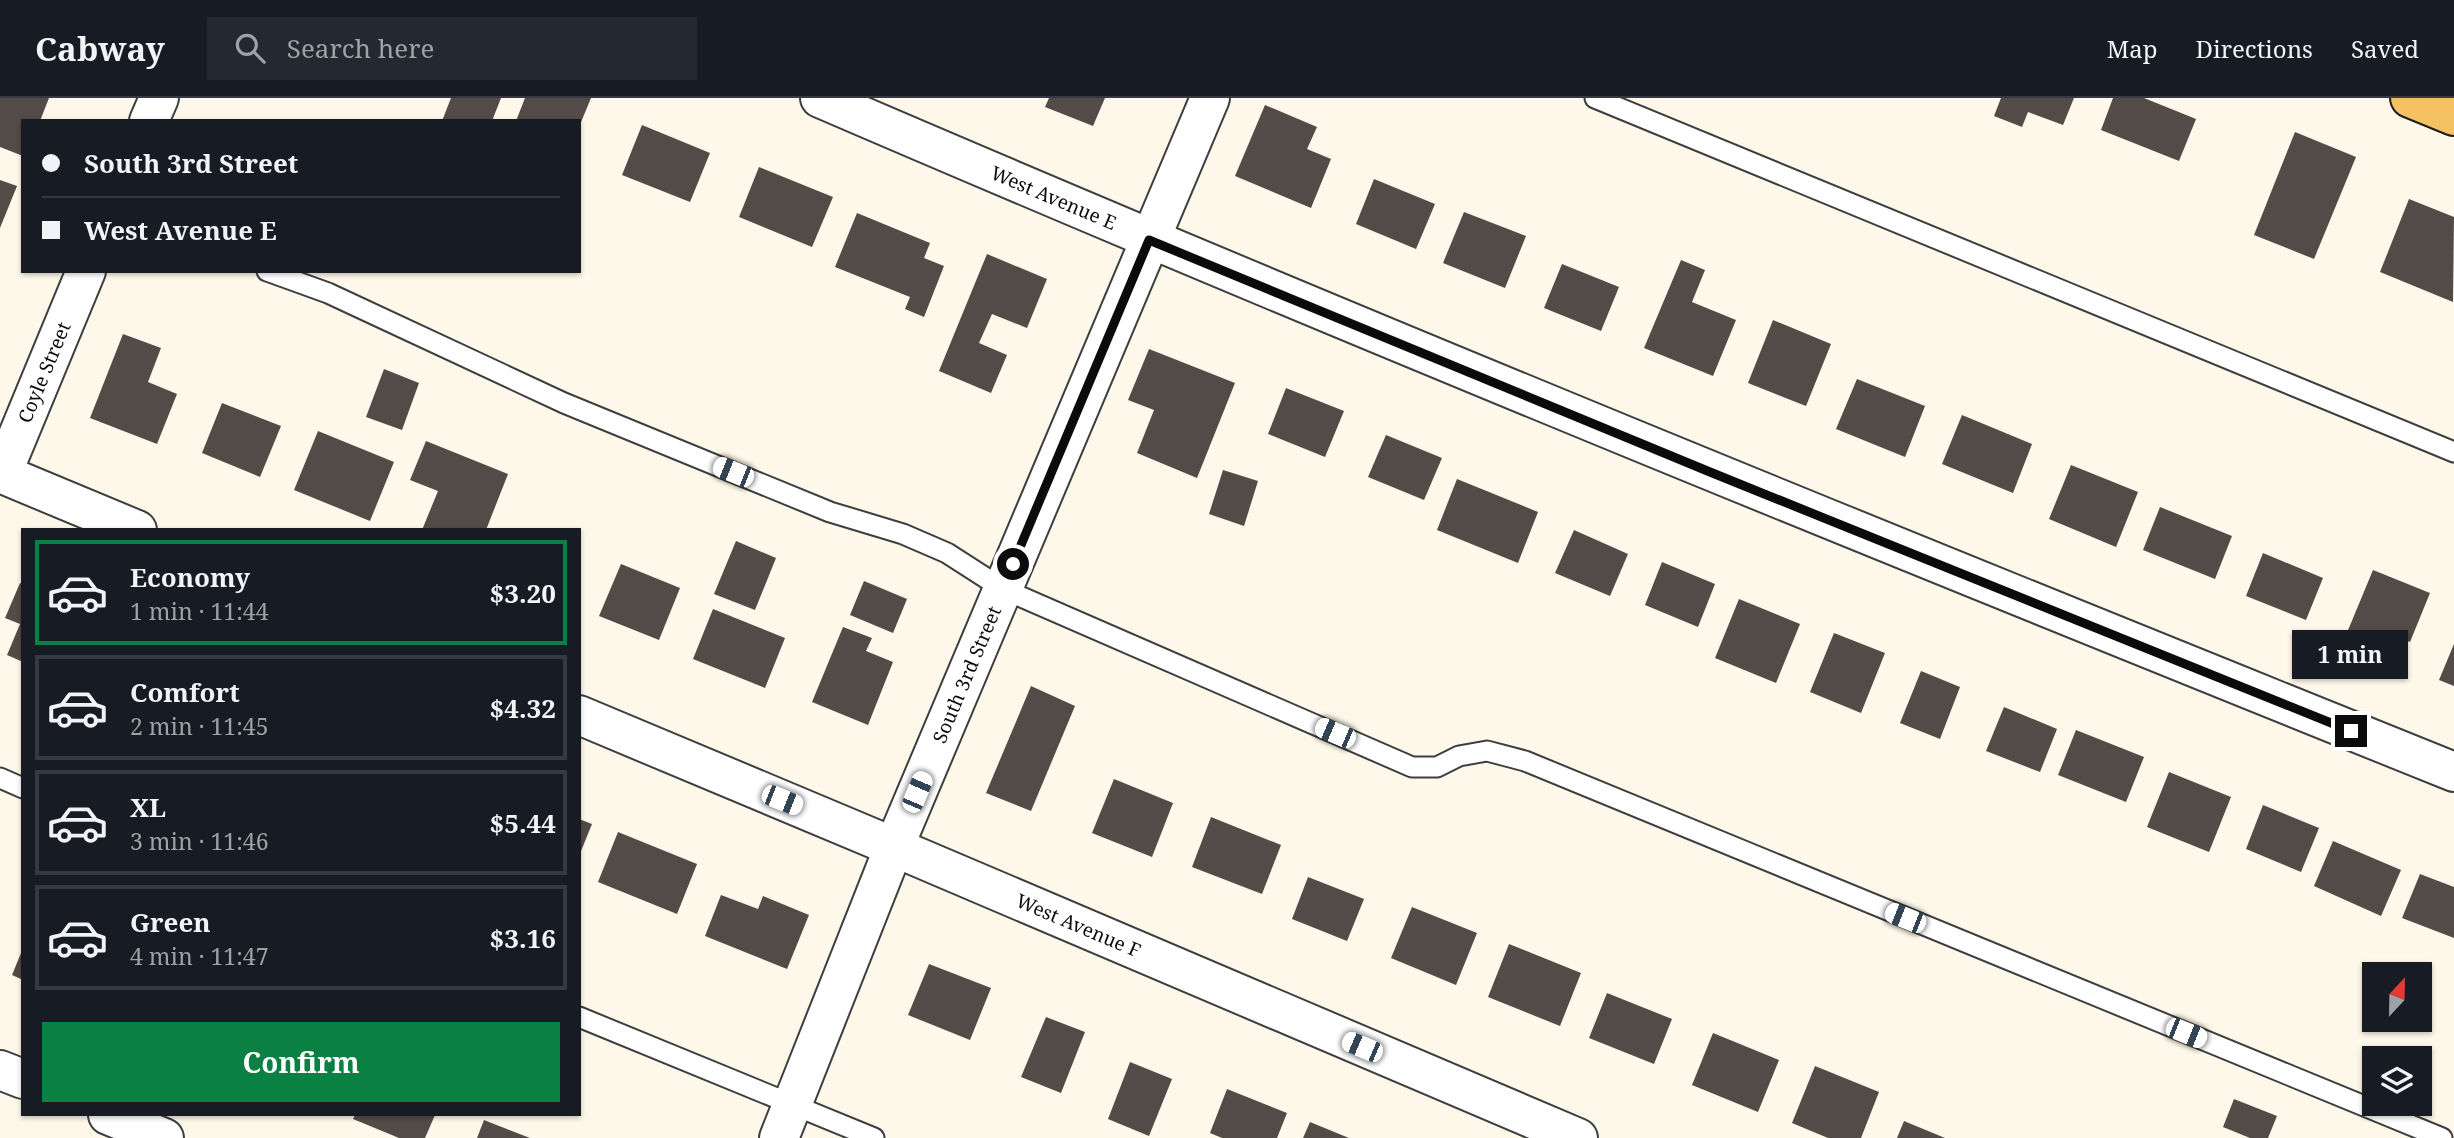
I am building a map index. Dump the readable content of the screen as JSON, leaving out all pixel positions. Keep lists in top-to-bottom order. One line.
{"streets":{"street":["West Avenue E","Coyle Street","South 3rd Street","West Avenue F"]},"crossings":[["West Avenue E","South 3rd Street"],["South 3rd Street","West Avenue F"]],"north":"top","page":{"header":"Cabway","search":"Search here","nav":["Map","Directions","Saved"],"banner":["South 3rd Street","West Avenue E"],"list":[{"name":"Economy","note":"1 min · 11:44","value":"$3.20"},{"name":"Comfort","note":"2 min · 11:45","value":"$4.32"},{"name":"XL","note":"3 min · 11:46","value":"$5.44"},{"name":"Green","note":"4 min · 11:47","value":"$3.16"}],"bubble":"1 min","buttons":"Confirm"}}
